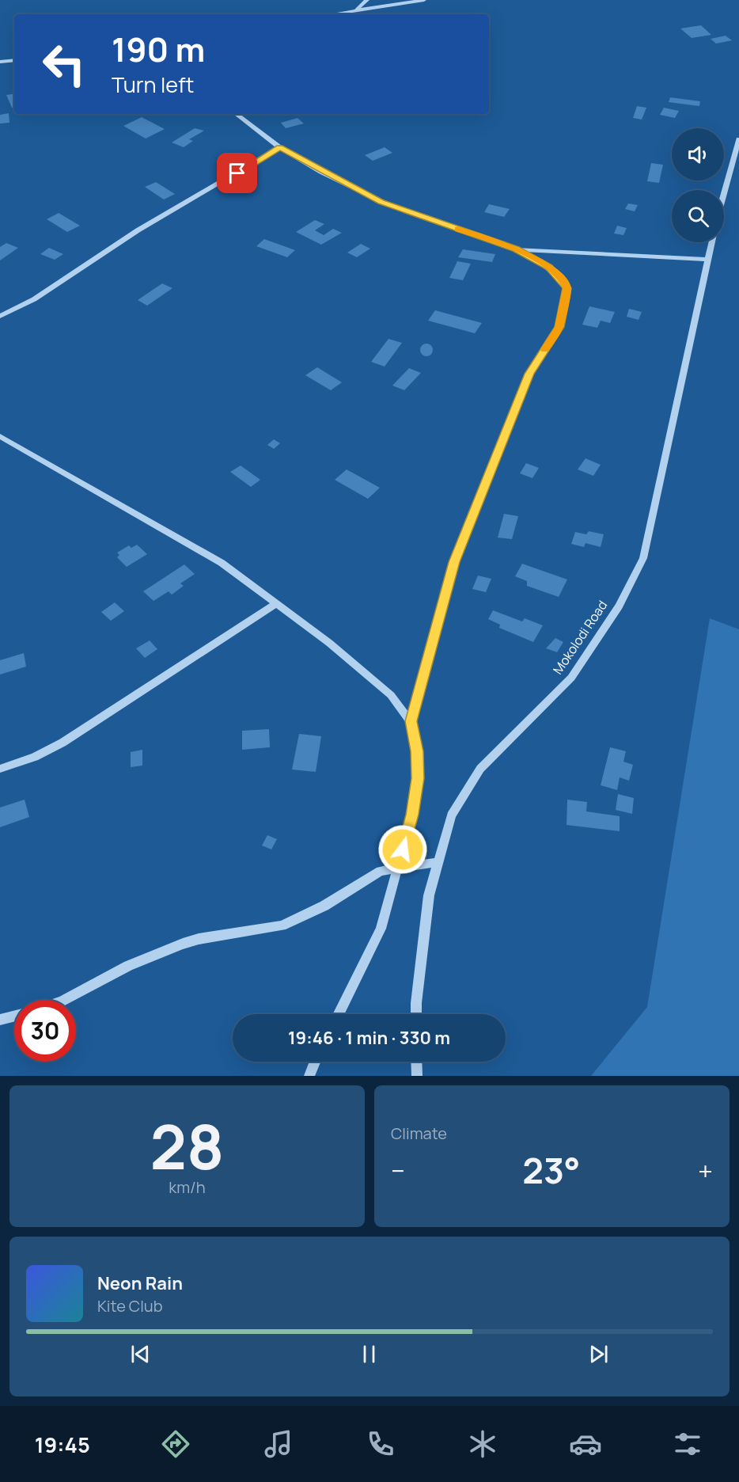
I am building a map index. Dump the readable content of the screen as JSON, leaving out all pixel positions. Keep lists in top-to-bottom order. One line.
{"streets":{"street":["Mokolodi Road"]},"page":{"turn":["190 m","Turn left"],"limit":"30","trip":"19:46 · 1 min · 330 m","tile":[["28","km/h"],"Climate"],"heat":["−","23°","+"],"song":["Neon Rain","Kite Club"],"tabs":"19:45"}}
